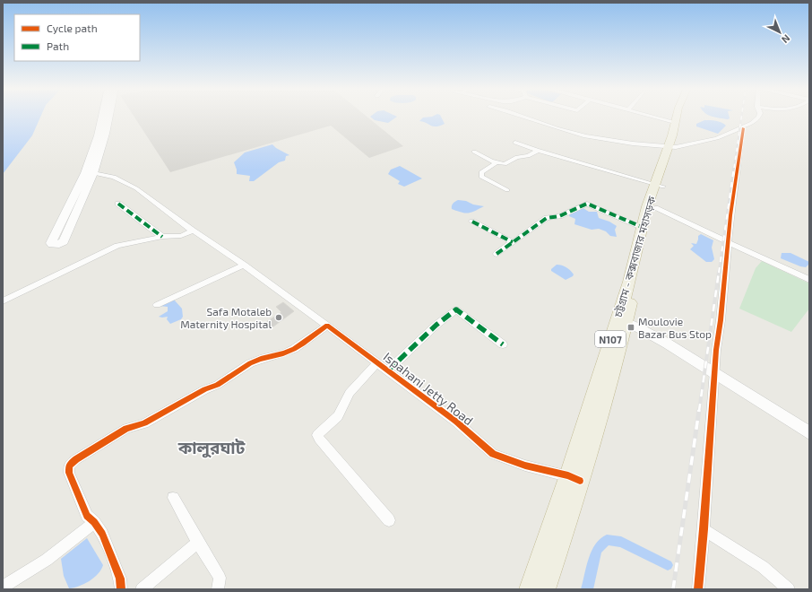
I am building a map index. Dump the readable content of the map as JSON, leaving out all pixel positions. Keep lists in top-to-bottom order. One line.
{"streets":{"highway":["চট্টগ্রাম - কক্সবাজার মহাসড়ক","N107"],"street":["Ispahani Jetty Road"]},"crossings":[["চট্টগ্রাম - কক্সবাজার মহাসড়ক","Ispahani Jetty Road"]],"districts":["কালুরঘাট"],"places":{"other":["Safa Motaleb Maternity Hospital"],"transit":["Moulovie Bazar Bus Stop"]},"legend":["Cycle path","Path"],"north":"bottom right"}
